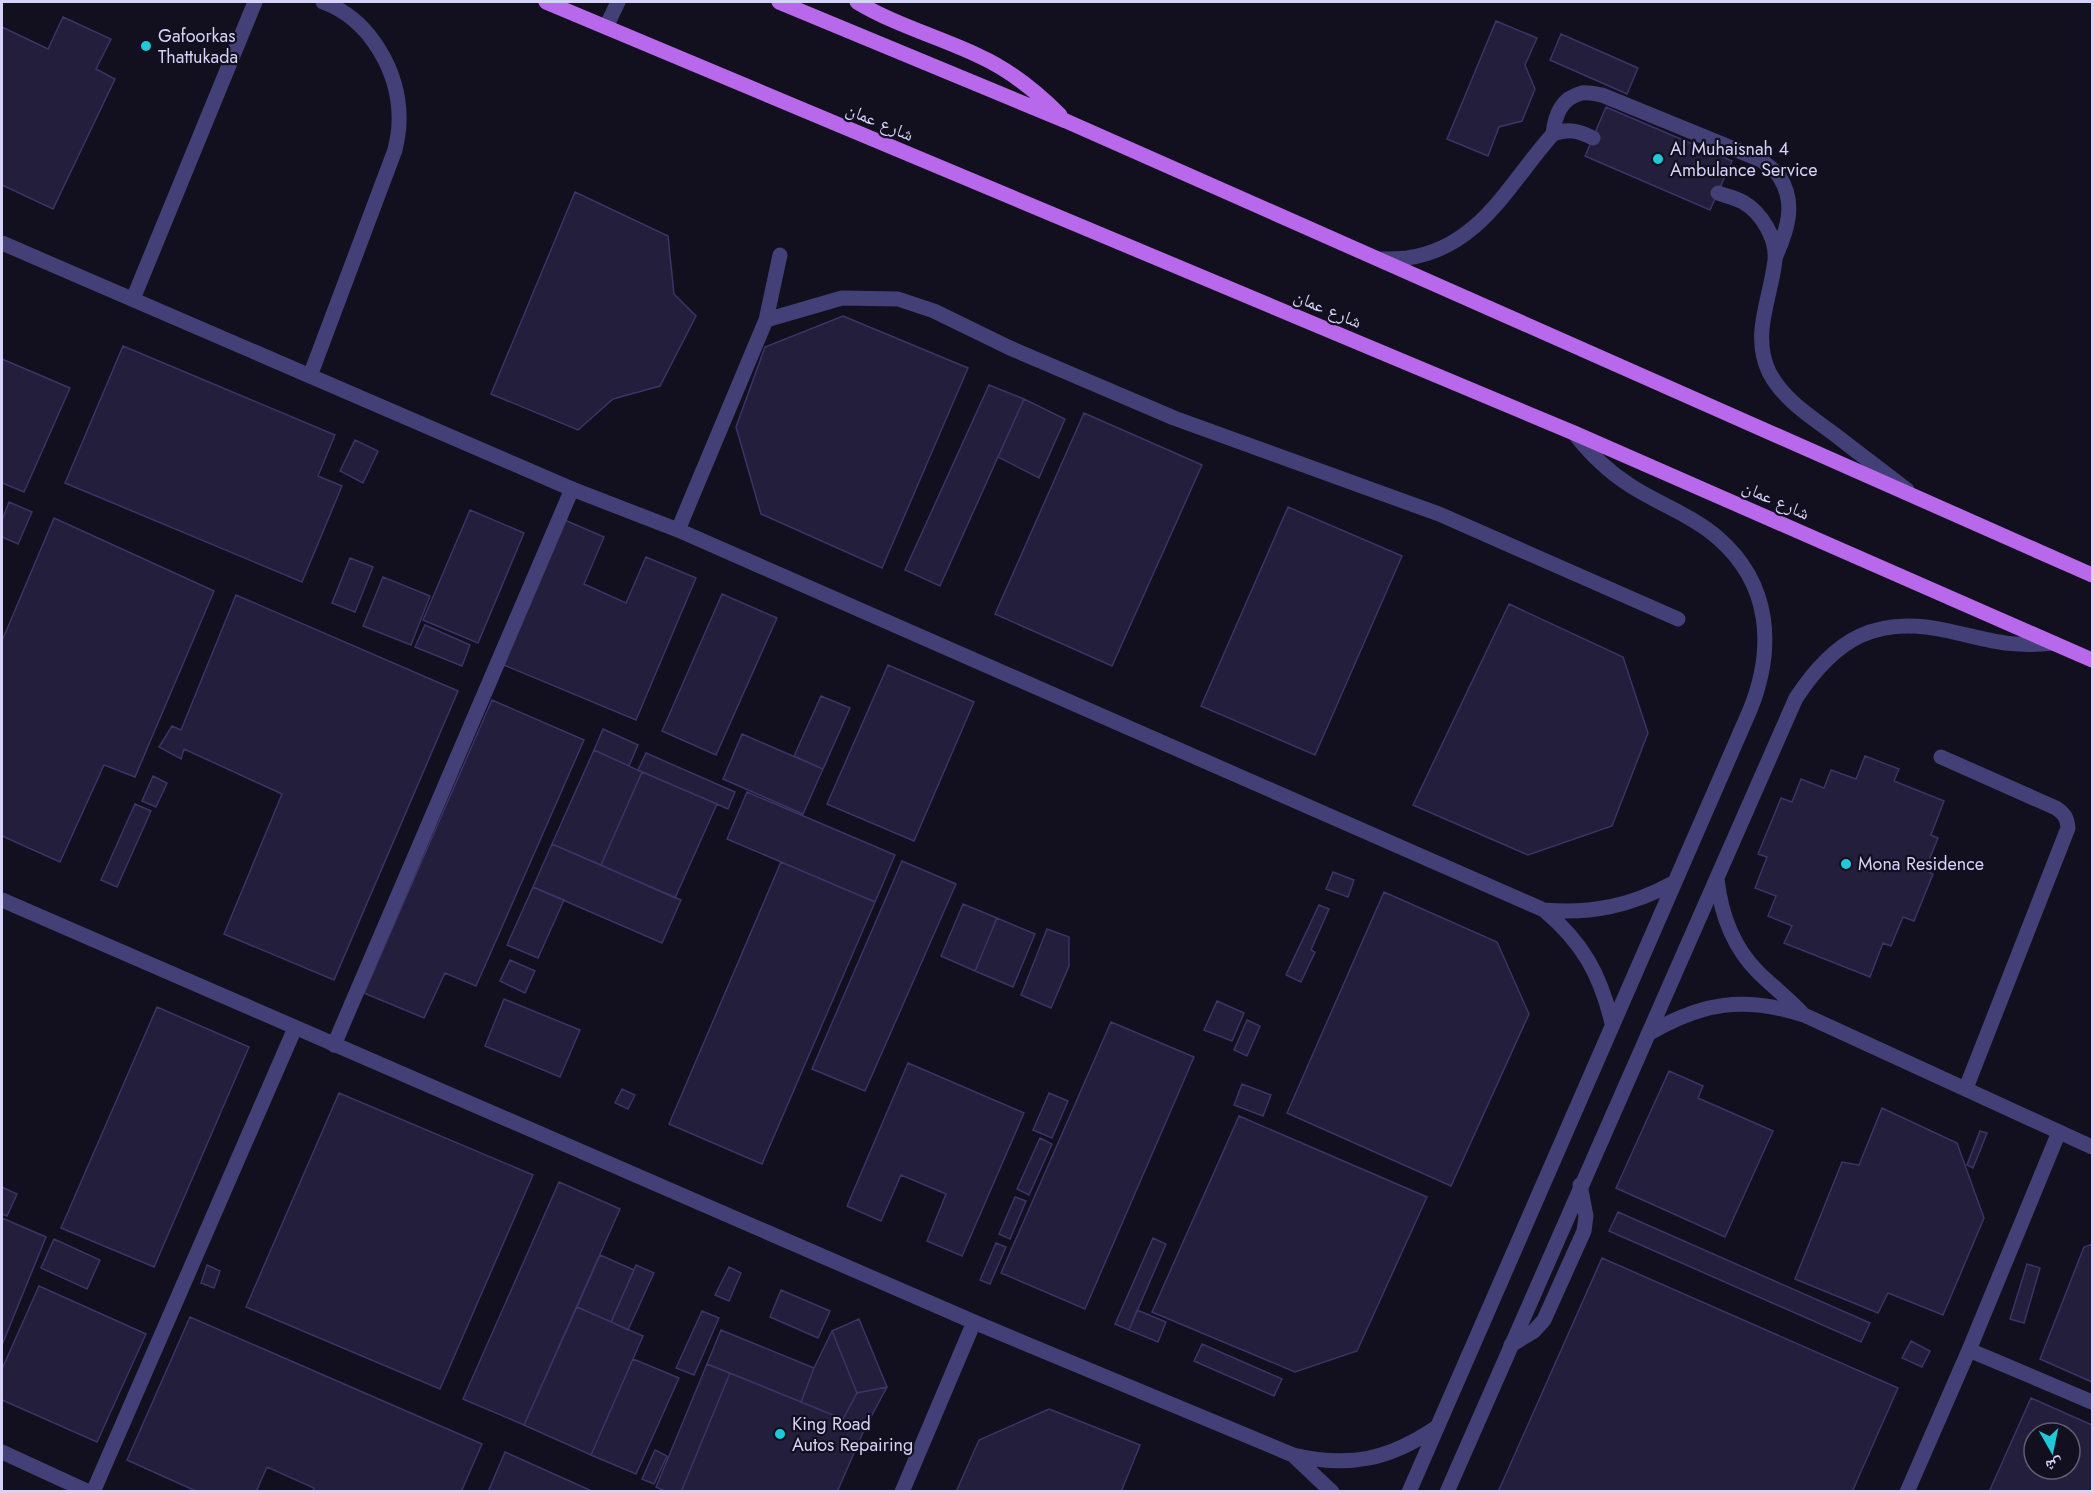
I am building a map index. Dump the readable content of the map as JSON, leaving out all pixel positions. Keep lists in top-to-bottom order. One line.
{"streets":{"main road":["شارع عمان"]},"places":["Gafoorkas Thattukada","Al Muhaisnah 4 Ambulance Service","Mona Residence","King Road Autos Repairing"],"north":"bottom"}
